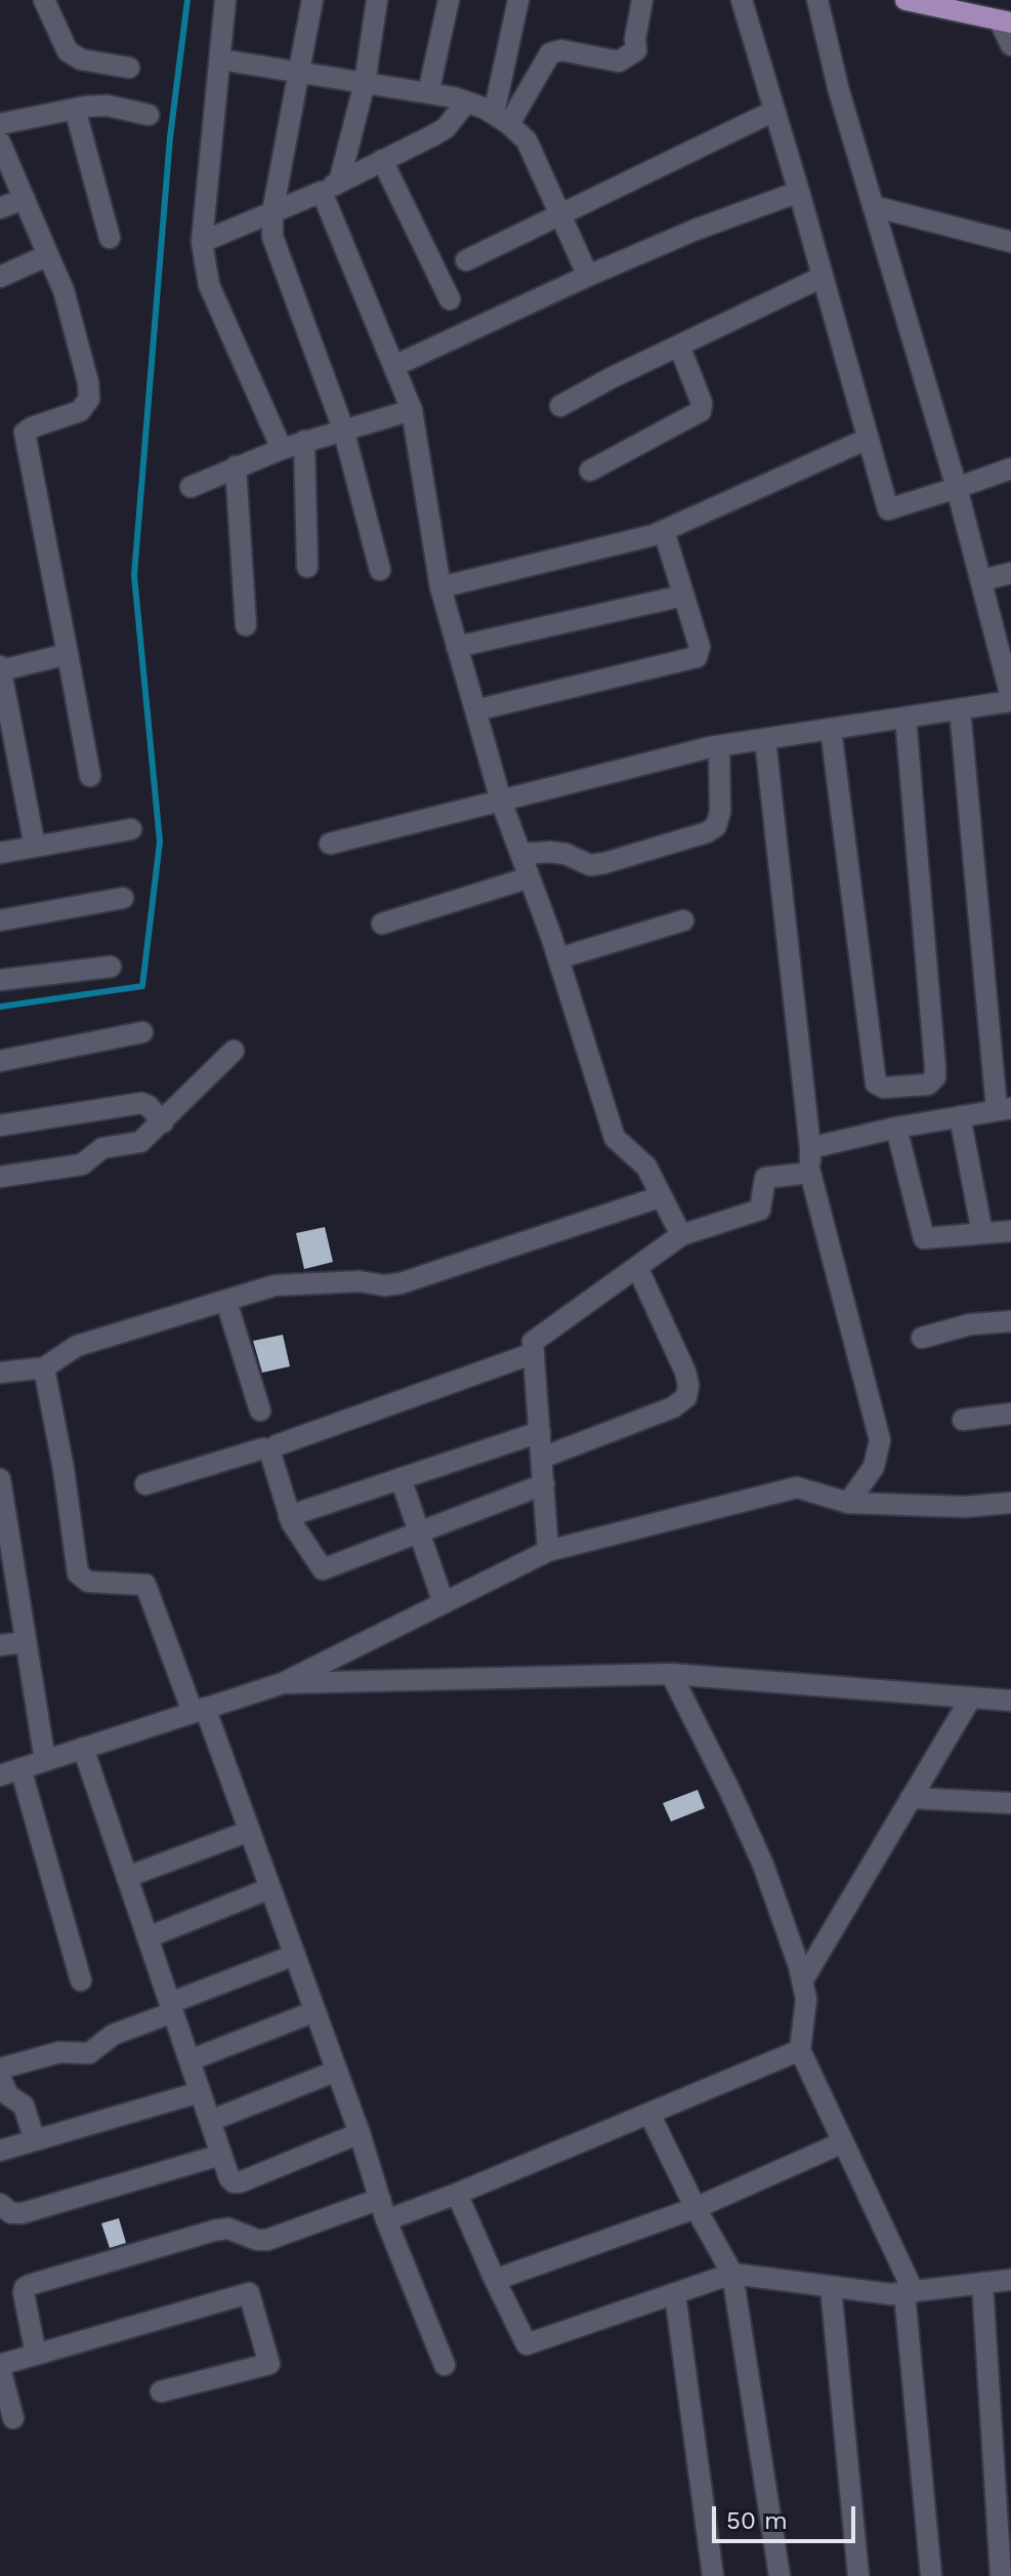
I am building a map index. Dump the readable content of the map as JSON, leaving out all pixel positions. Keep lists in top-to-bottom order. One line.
{"scale_bar":"50 m"}
